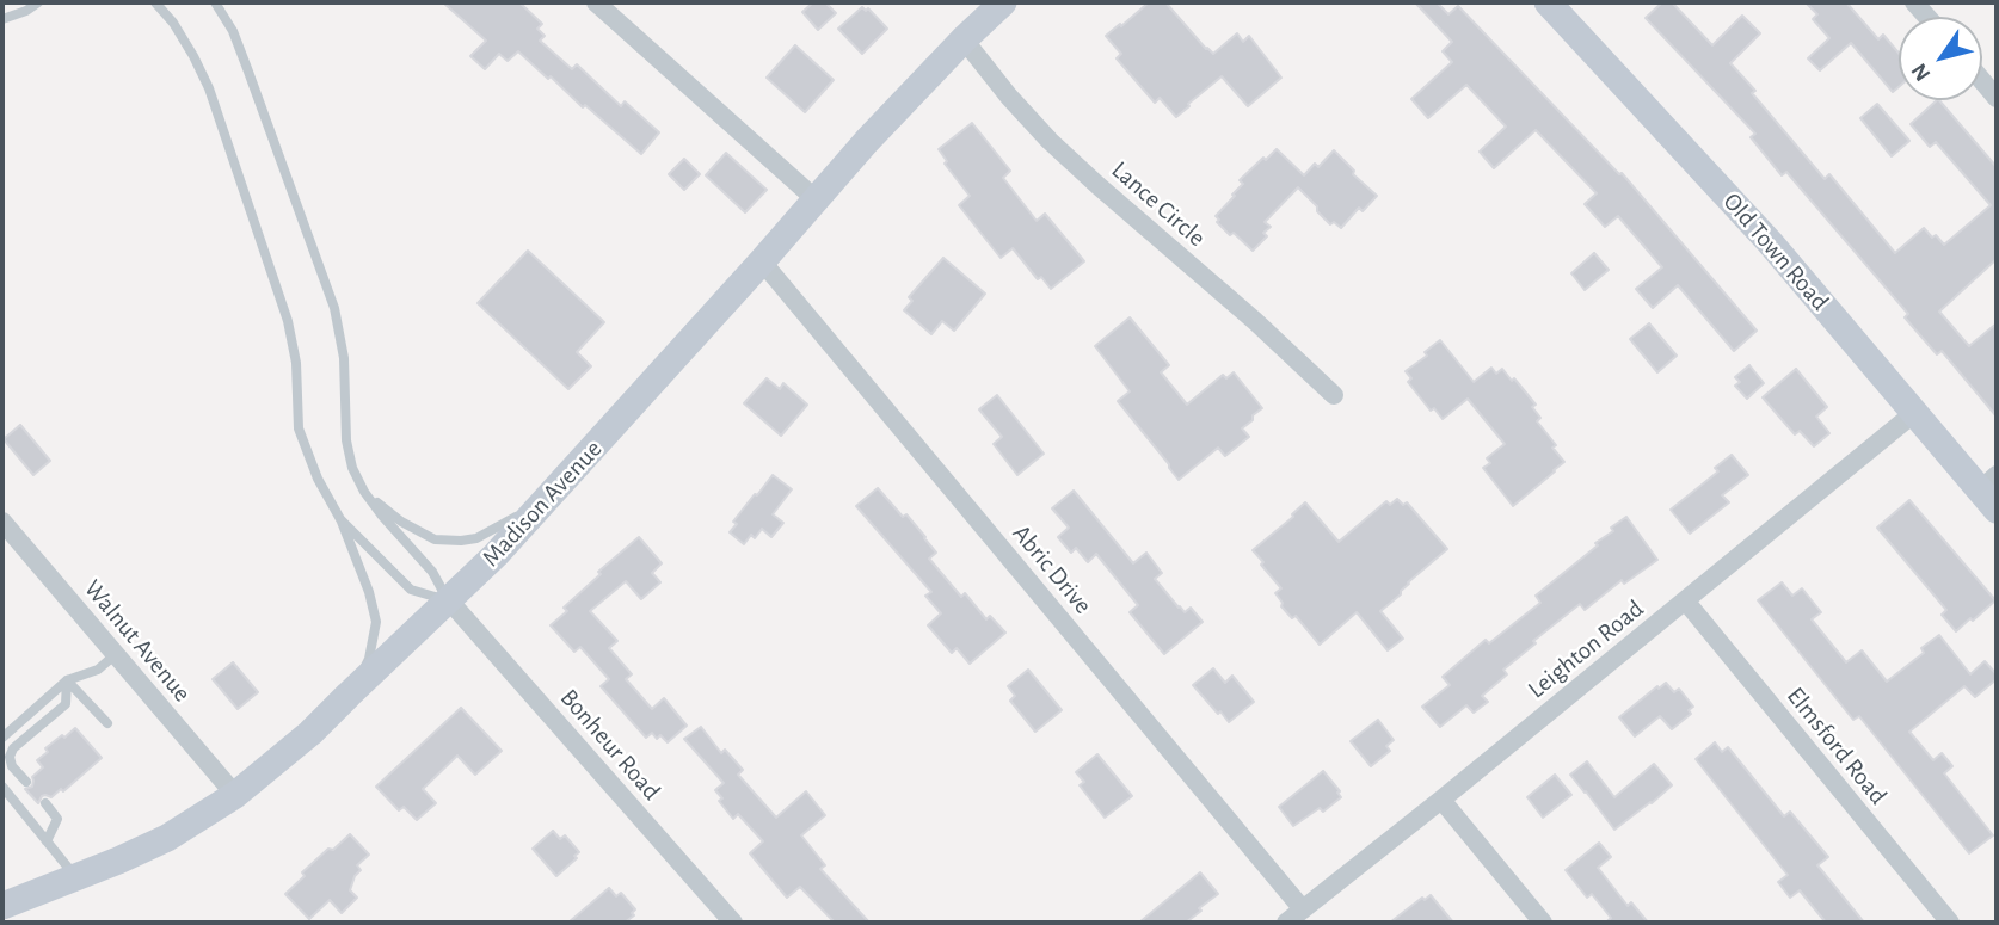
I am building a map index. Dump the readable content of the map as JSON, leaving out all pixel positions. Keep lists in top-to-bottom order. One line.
{"streets":{"street":["Lance Circle","Old Town Road","Madison Avenue","Abric Drive","Walnut Avenue","Leighton Road","Bonheur Road","Elmsford Road"]},"crossings":[["Lance Circle","Madison Avenue"],["Old Town Road","Leighton Road"],["Madison Avenue","Abric Drive"],["Madison Avenue","Walnut Avenue"],["Madison Avenue","Bonheur Road"],["Abric Drive","Leighton Road"],["Leighton Road","Elmsford Road"]],"north":"bottom left"}
